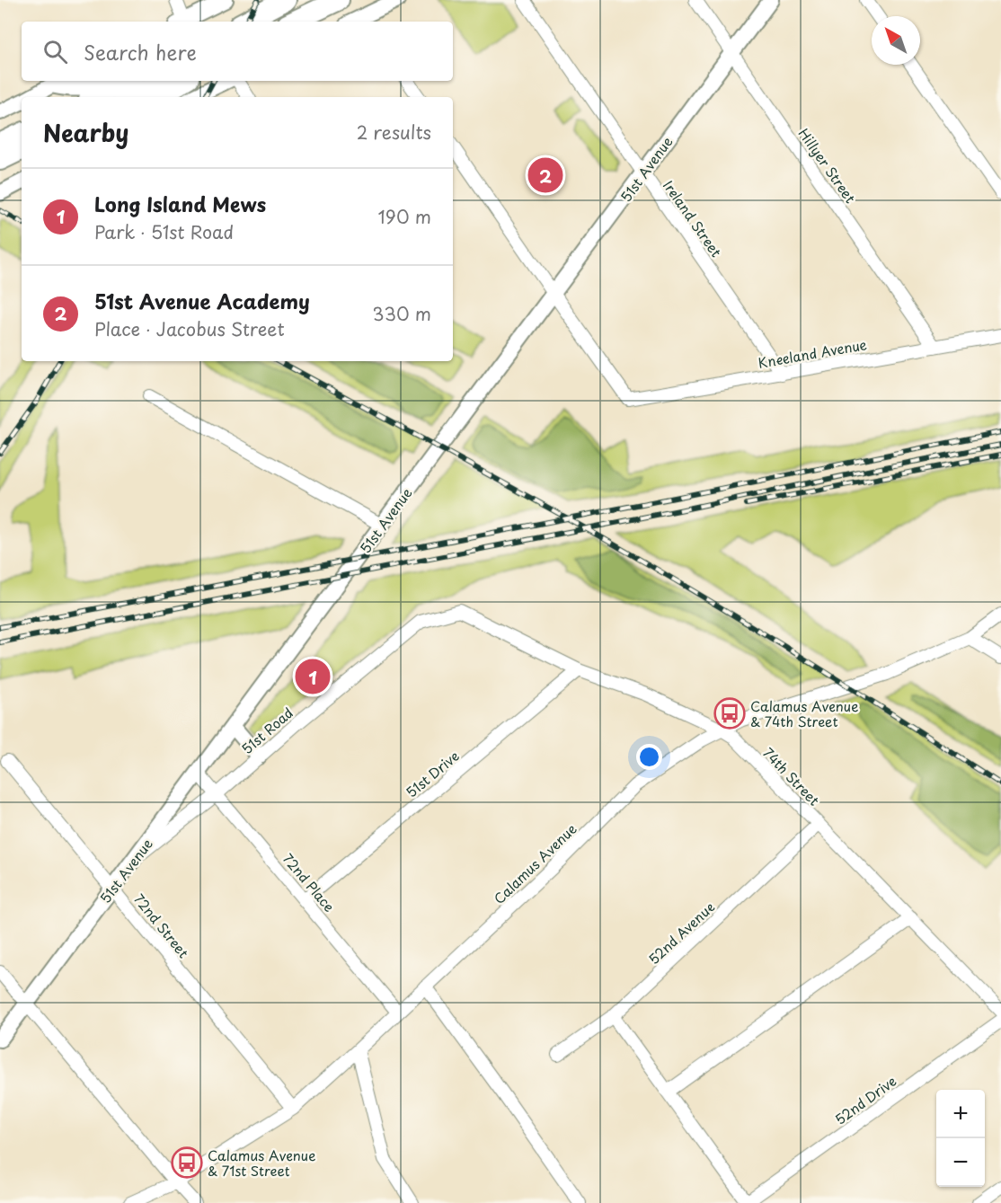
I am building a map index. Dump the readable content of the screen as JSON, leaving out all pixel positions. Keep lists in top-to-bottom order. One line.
{"streets":{"street":["Hillyer Street","51st Avenue","Ireland Street","Kneeland Avenue","51st Road","51st Drive","74th Street","Calamus Avenue","72nd Place","72nd Street","52nd Avenue","52nd Drive"]},"crossings":[["Hillyer Street","51st Avenue"],["Hillyer Street","Kneeland Avenue"],["51st Avenue","Ireland Street"],["51st Avenue","Kneeland Avenue"],["51st Avenue","51st Road"],["51st Avenue","72nd Place"],["51st Avenue","72nd Street"],["Ireland Street","Kneeland Avenue"],["51st Road","74th Street"],["51st Road","72nd Place"],["51st Drive","74th Street"],["51st Drive","72nd Place"],["74th Street","Calamus Avenue"],["74th Street","52nd Avenue"],["Calamus Avenue","72nd Place"],["Calamus Avenue","72nd Street"]],"places":{"bus stop":["Calamus Avenue & 74th Street","Calamus Avenue & 71st Street"]},"north":"top left","page":{"search":"Search here","heading":["Nearby","2 results"],"pins":["2","1"],"list":[{"mark":"1","name":"Long Island Mews","note":"Park · 51st Road","value":"190 m"},{"mark":"2","name":"51st Avenue Academy","note":"Place · Jacobus Street","value":"330 m"}],"map_buttons":["+","−"]}}
